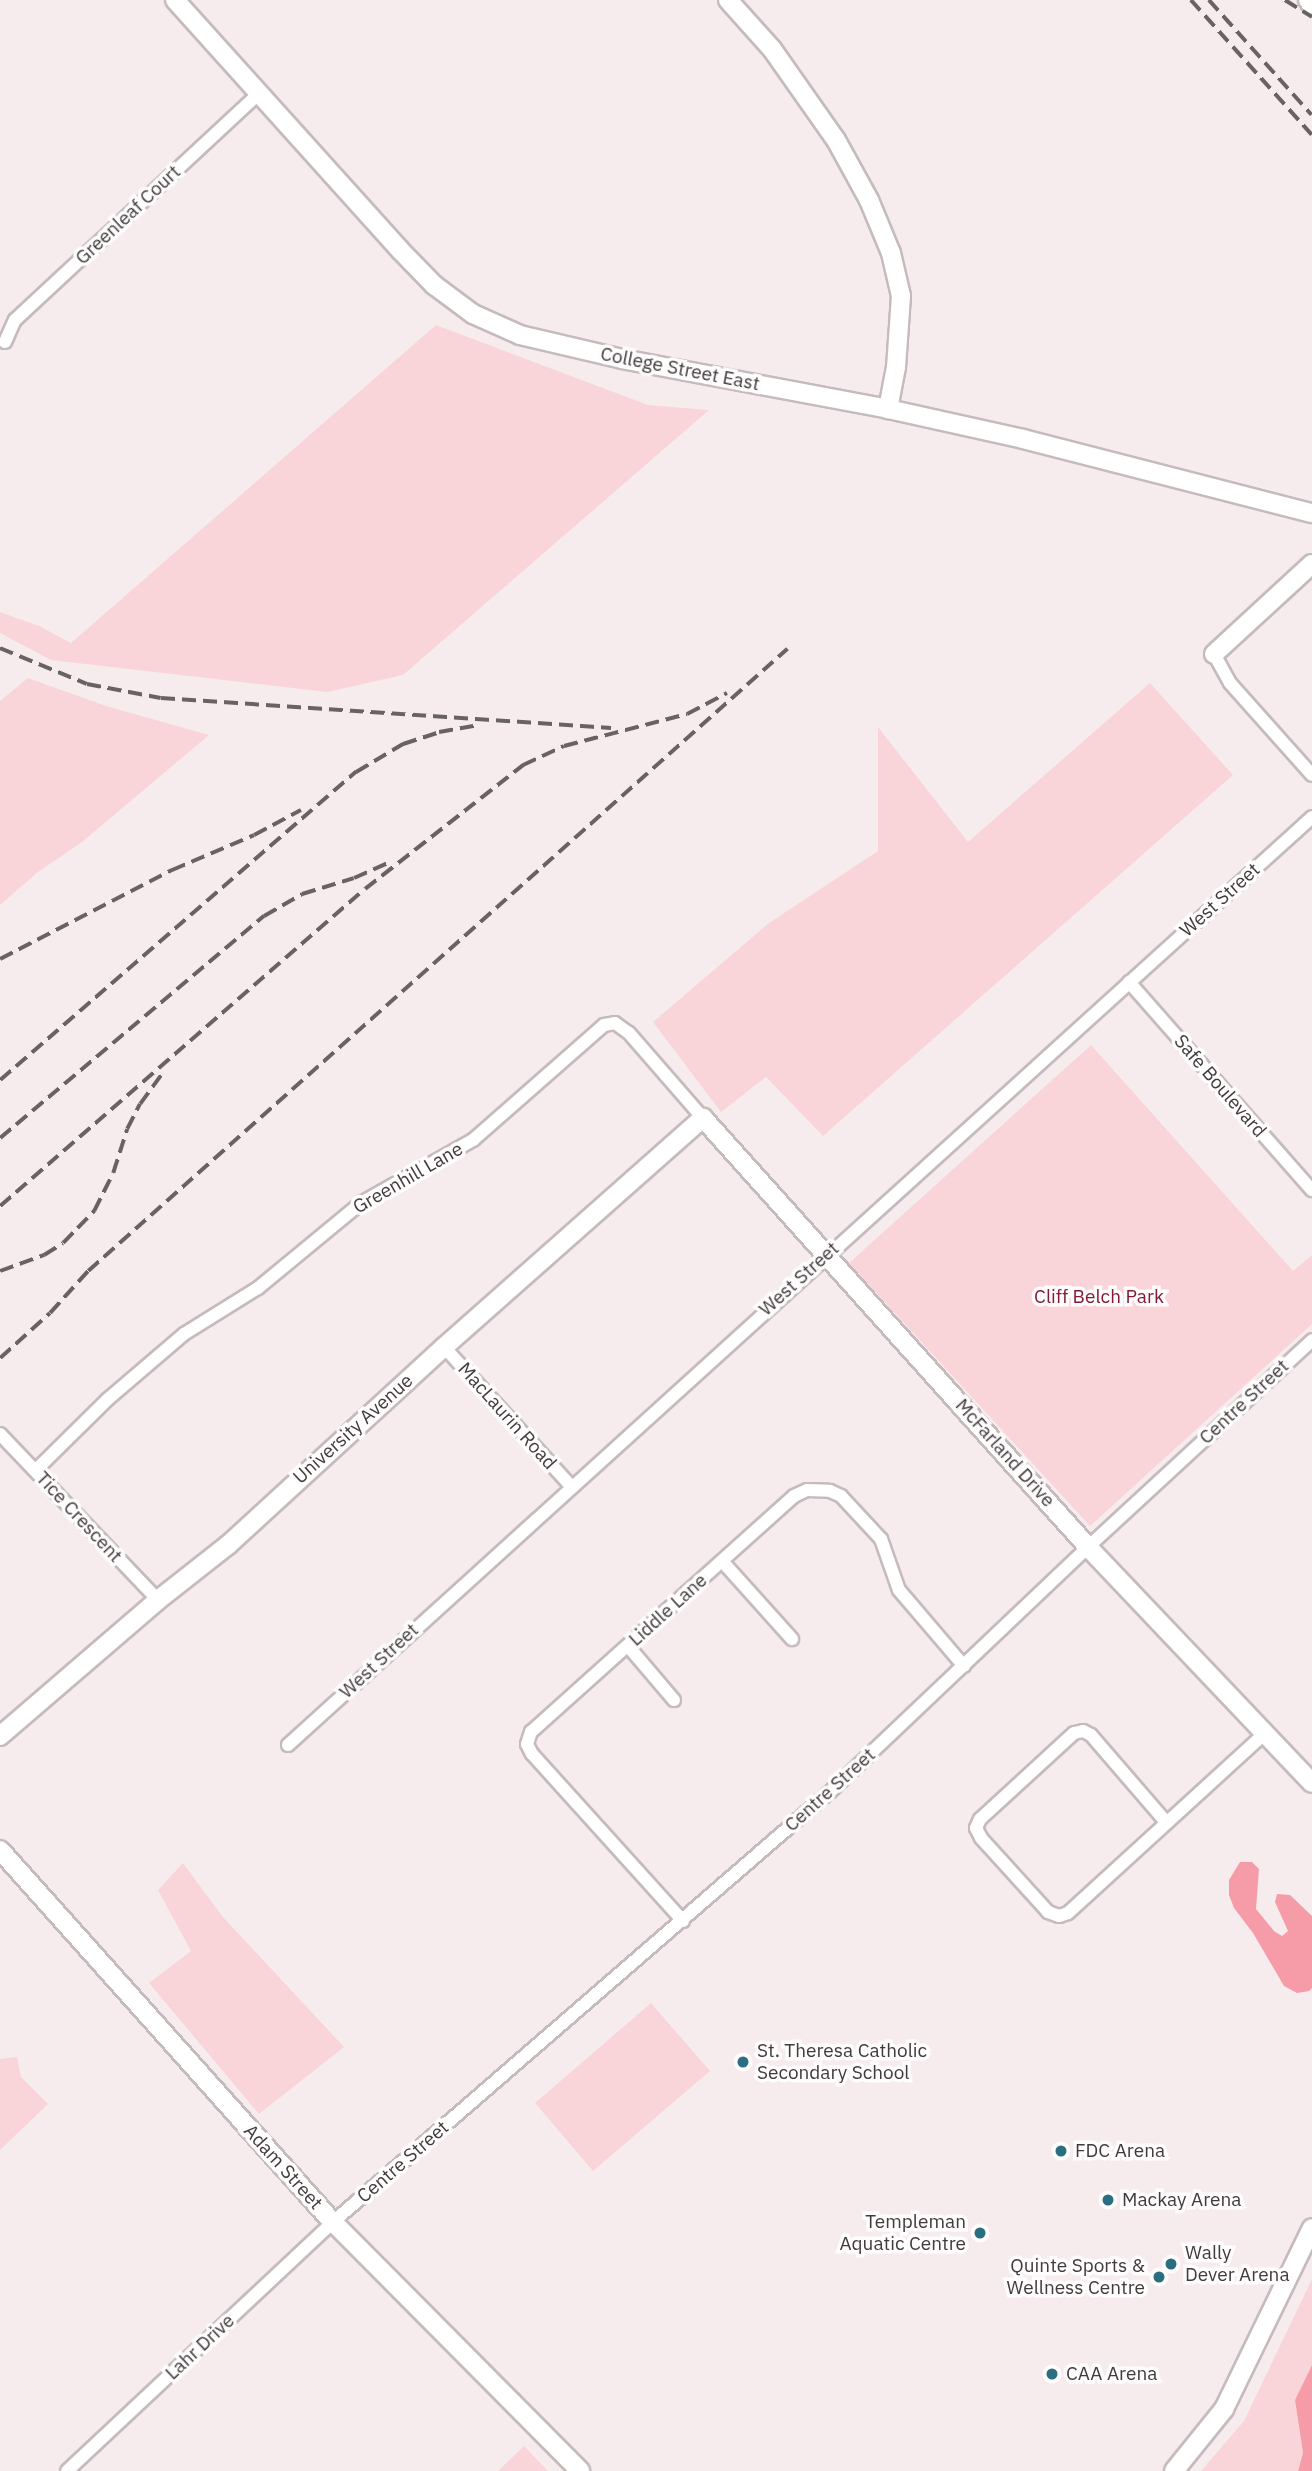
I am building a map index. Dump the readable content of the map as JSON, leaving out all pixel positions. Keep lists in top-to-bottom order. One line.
{"streets":{"street":["Greenleaf Court","College Street East","West Street","Safe Boulevard","Greenhill Lane","Centre Street","MacLaurin Road","University Avenue","McFarland Drive","Tice Crescent","Liddle Lane","Adam Street","Lahr Drive"]},"crossings":[["Greenleaf Court","College Street East"],["West Street","Safe Boulevard"],["West Street","MacLaurin Road"],["West Street","McFarland Drive"],["Greenhill Lane","University Avenue"],["Greenhill Lane","McFarland Drive"],["Greenhill Lane","Tice Crescent"],["Centre Street","McFarland Drive"],["Centre Street","Liddle Lane"],["Centre Street","Adam Street"],["Centre Street","Lahr Drive"],["MacLaurin Road","University Avenue"],["University Avenue","McFarland Drive"],["University Avenue","Tice Crescent"],["Adam Street","Lahr Drive"]],"parks":["Cliff Belch Park"],"places":["St. Theresa Catholic Secondary School","FDC Arena","Mackay Arena","Templeman Aquatic Centre","Wally Dever Arena","Quinte Sports & Wellness Centre","CAA Arena"]}
